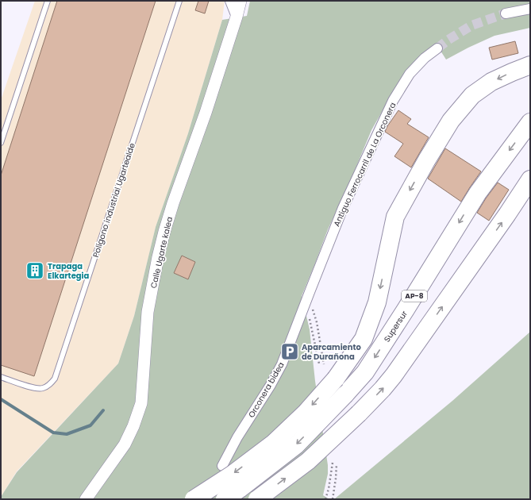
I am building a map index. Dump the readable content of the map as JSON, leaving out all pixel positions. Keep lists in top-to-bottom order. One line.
{"streets":{"highway":["AP-8","Supersur"],"street":["Antiguo Ferrocarril de La Orconera","Calle Ugarte kalea","Orconera bidea"],"lane":["Polígono industrial Ugartealde"]},"crossings":[["Antiguo Ferrocarril de La Orconera","Orconera bidea"]],"places":{"building":["Trapaga Elkartegia"],"parking":["Aparcamiento de Durañona"]}}
